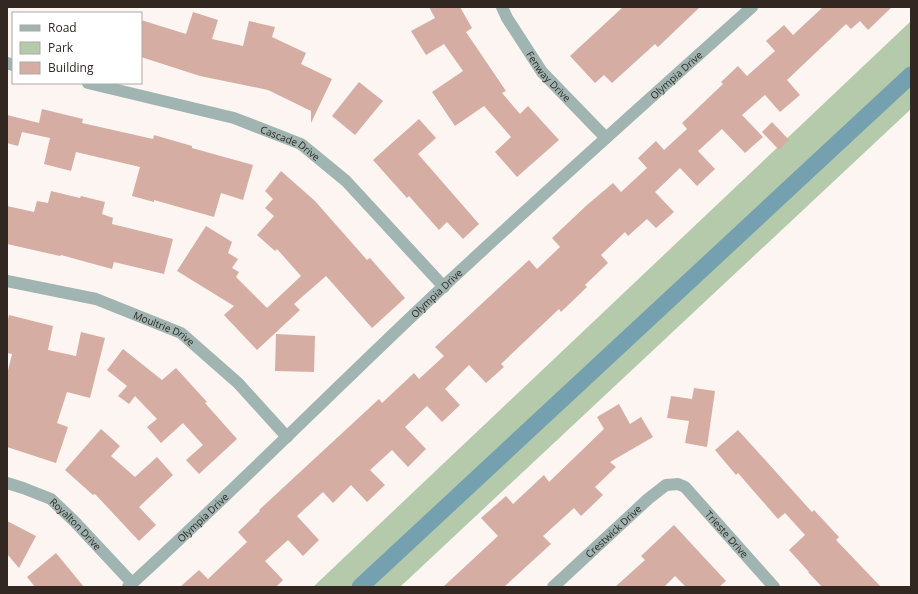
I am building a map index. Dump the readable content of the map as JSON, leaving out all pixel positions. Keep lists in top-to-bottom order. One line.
{"streets":{"street":["Olympia Drive","Fenway Drive","Cascade Drive","Moultrie Drive","Royalton Drive","Crestwick Drive","Trieste Drive"]},"crossings":[["Olympia Drive","Fenway Drive"],["Olympia Drive","Cascade Drive"],["Olympia Drive","Moultrie Drive"],["Olympia Drive","Royalton Drive"],["Crestwick Drive","Trieste Drive"]],"legend":["Road","Park","Building"]}
